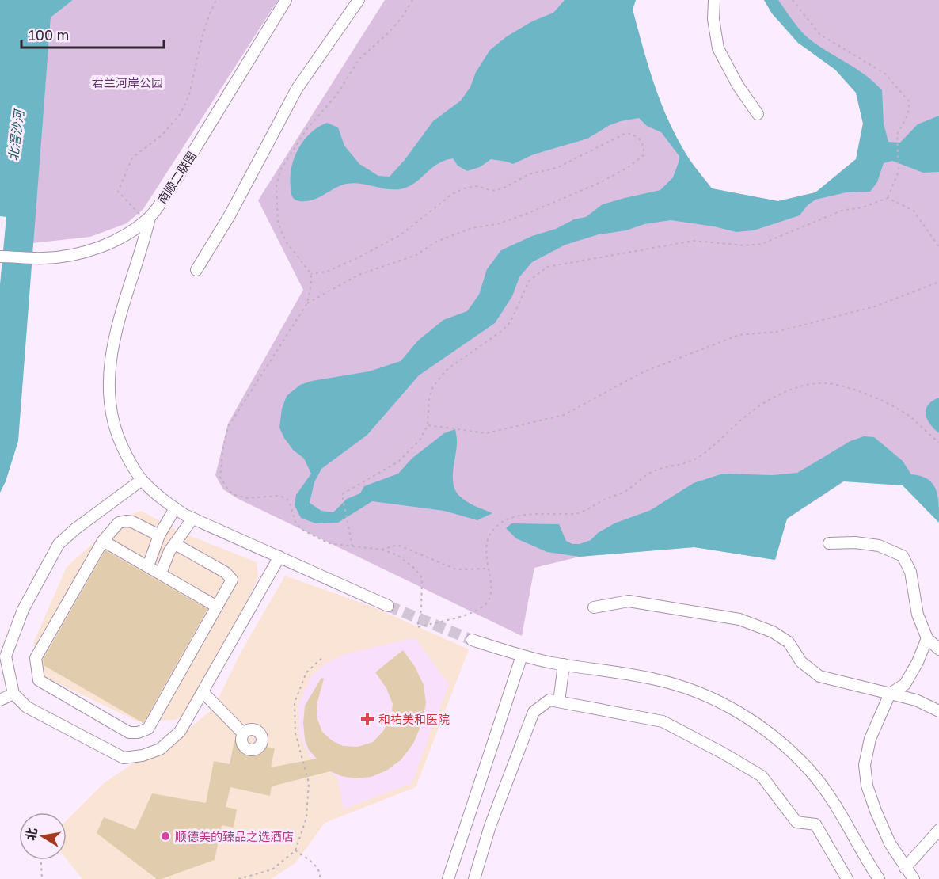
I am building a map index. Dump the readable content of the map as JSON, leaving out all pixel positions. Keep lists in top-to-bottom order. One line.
{"streets":{"street":["南顺二联围"]},"water":["北滘沙河"],"parks":["君兰河岸公园"],"places":{"health":["和祐美和医院"],"other":["顺德美的臻品之选酒店"]},"scale_bar":"100 m","north":"left"}
